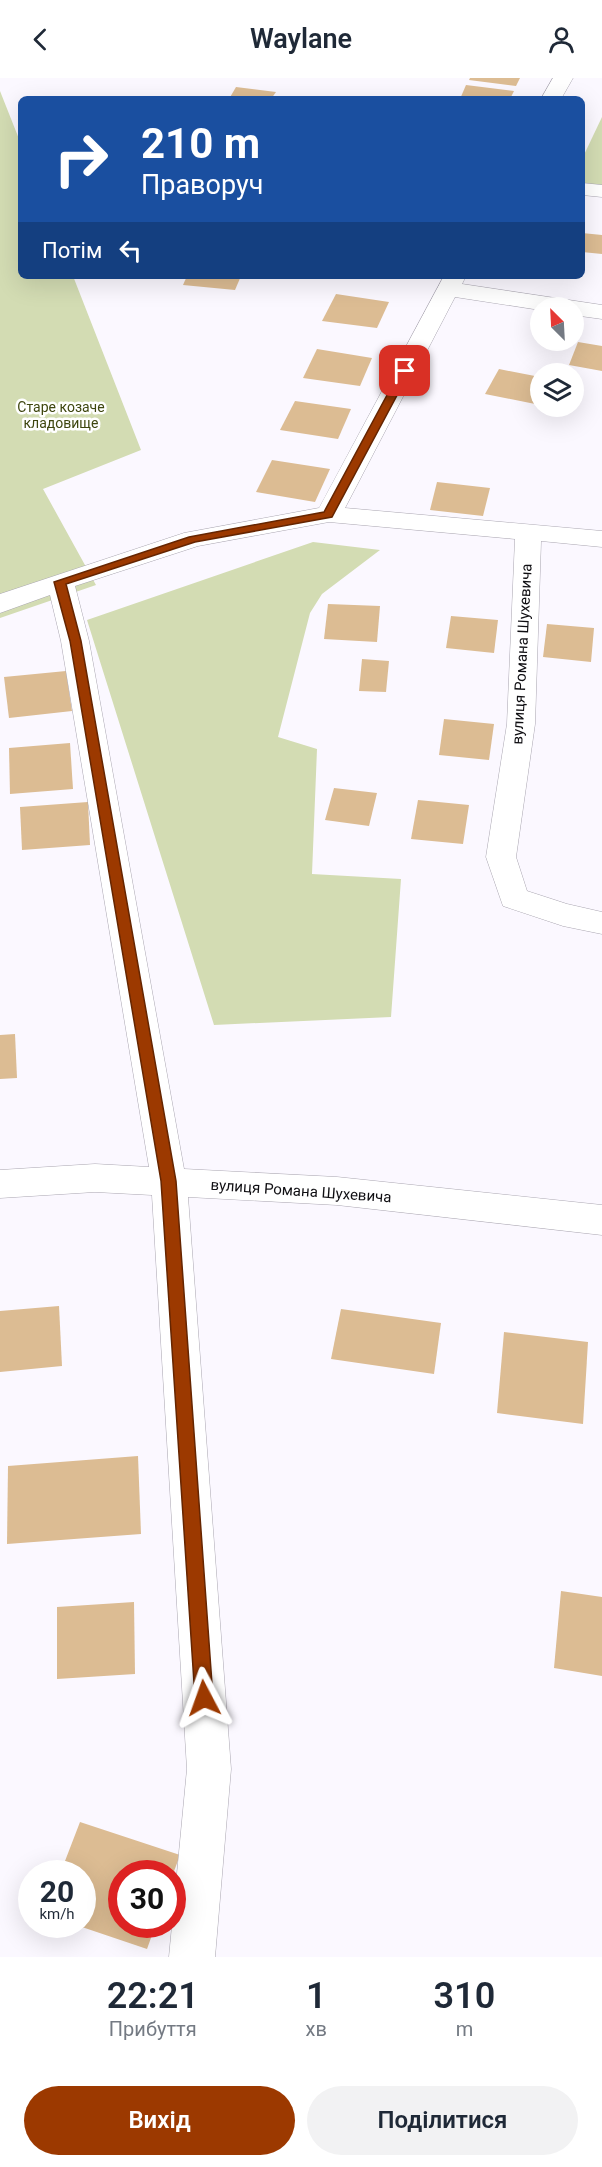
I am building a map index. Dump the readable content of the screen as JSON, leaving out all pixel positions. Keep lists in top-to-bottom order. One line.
{"streets":{"street":["вулиця Романа Шухевича"]},"parks":["Старе козаче кладовище"],"north":"top left","page":{"header":"Waylane","turn":["210 m","Праворуч"],"then":"Потім","speed":"20 km/h","limit":"30","eta":["22:21","Прибуття","1","хв","310","m"],"buttons":["Вихід","Поділитися"]}}
